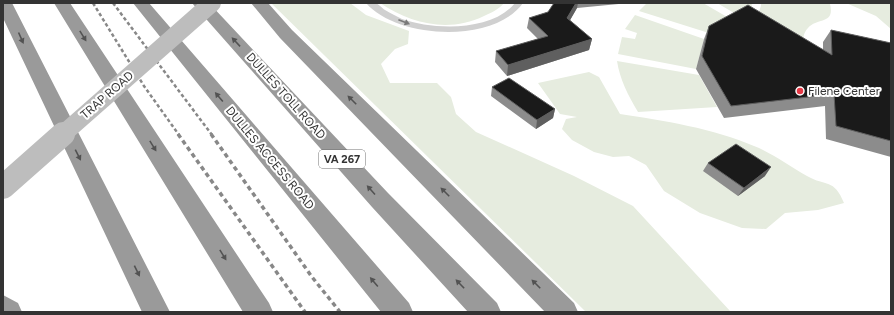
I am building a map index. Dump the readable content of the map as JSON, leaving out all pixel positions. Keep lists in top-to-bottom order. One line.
{"streets":{"highway":["DULLES TOLL ROAD","DULLES ACCESS ROAD","VA 267"],"main road":["TRAP ROAD"]},"places":["Filene Center"]}
